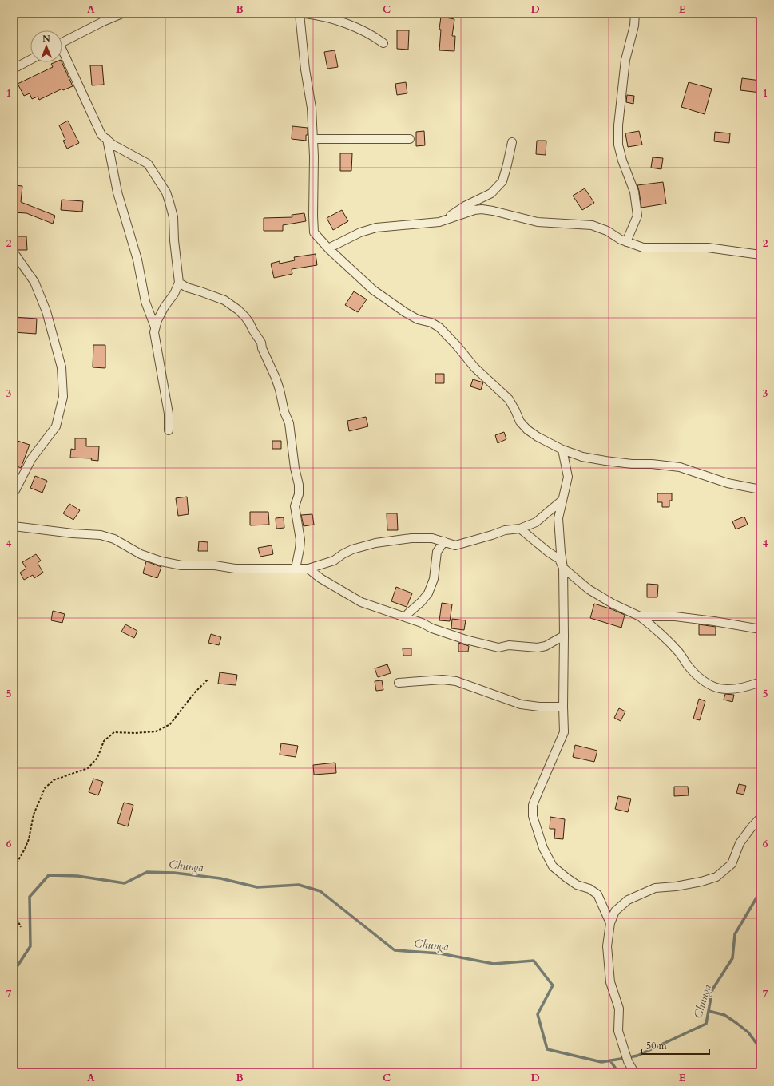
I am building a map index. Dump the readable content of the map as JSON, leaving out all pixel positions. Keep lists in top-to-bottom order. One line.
{"water":["Chunga"],"scale_bar":"50 m","north":"top","grid":{"columns":["A","B","C","D","E"],"rows":["1","2","3","4","5","6","7"]}}
